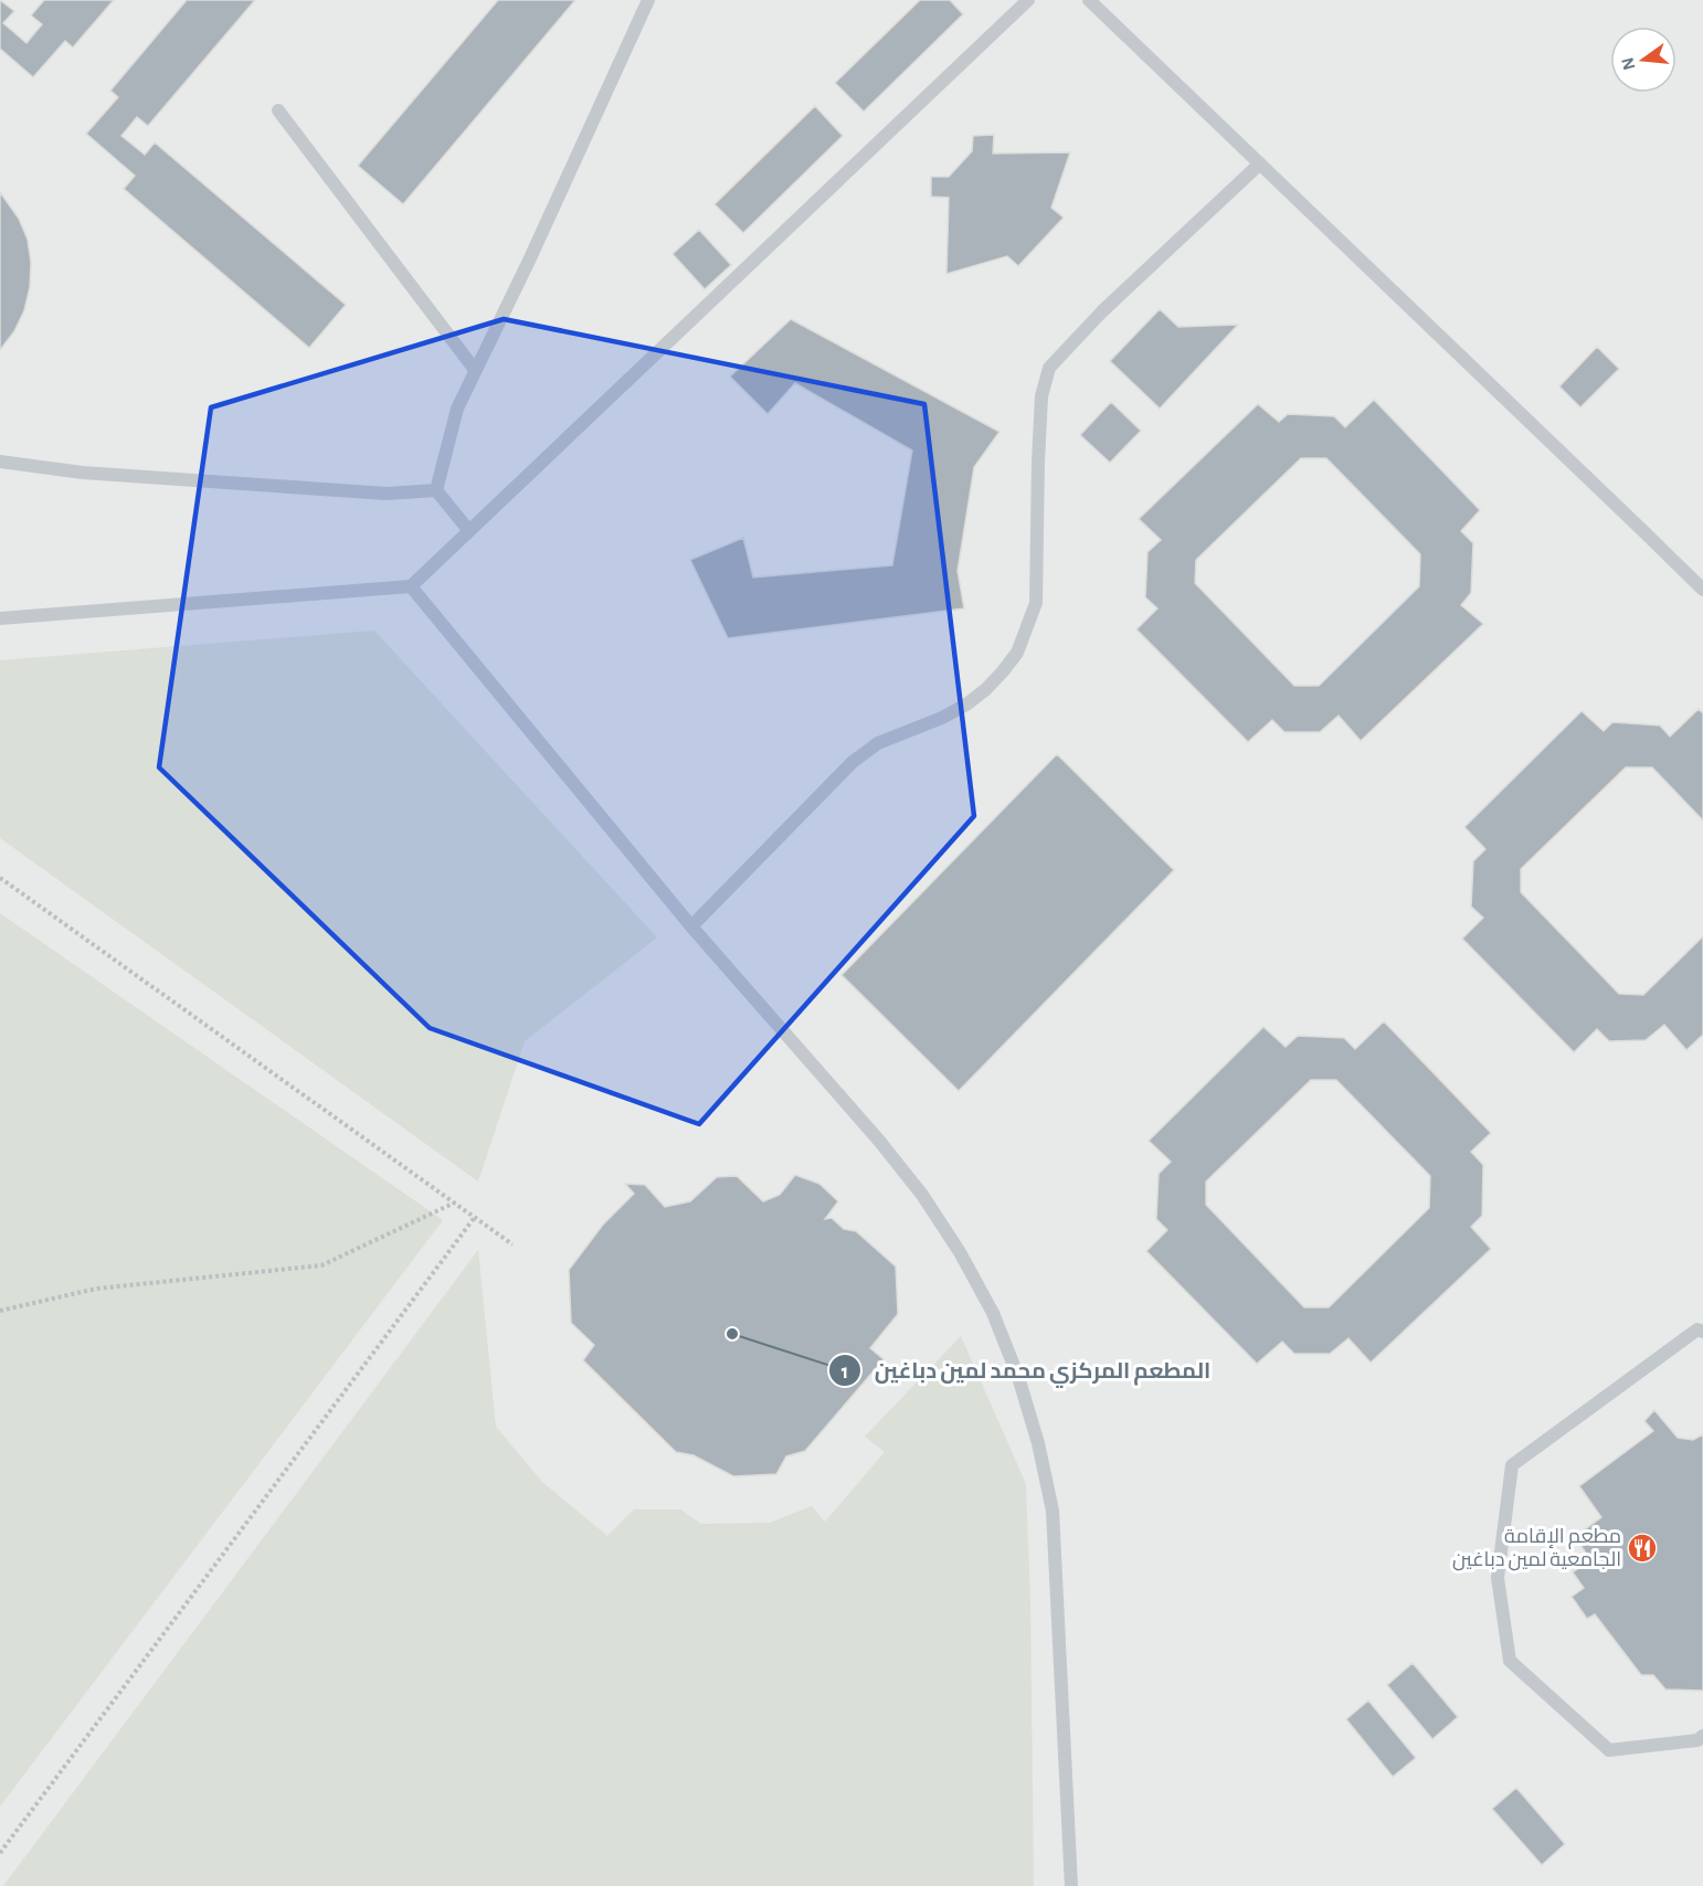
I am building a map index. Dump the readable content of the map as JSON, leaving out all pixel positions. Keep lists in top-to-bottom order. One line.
{"places":{"other":["المطعم المركزي محمد لمين دباغين"],"restaurant":["مطعم الإقامة الجامعية لمين دباغين"]},"north":"left"}
